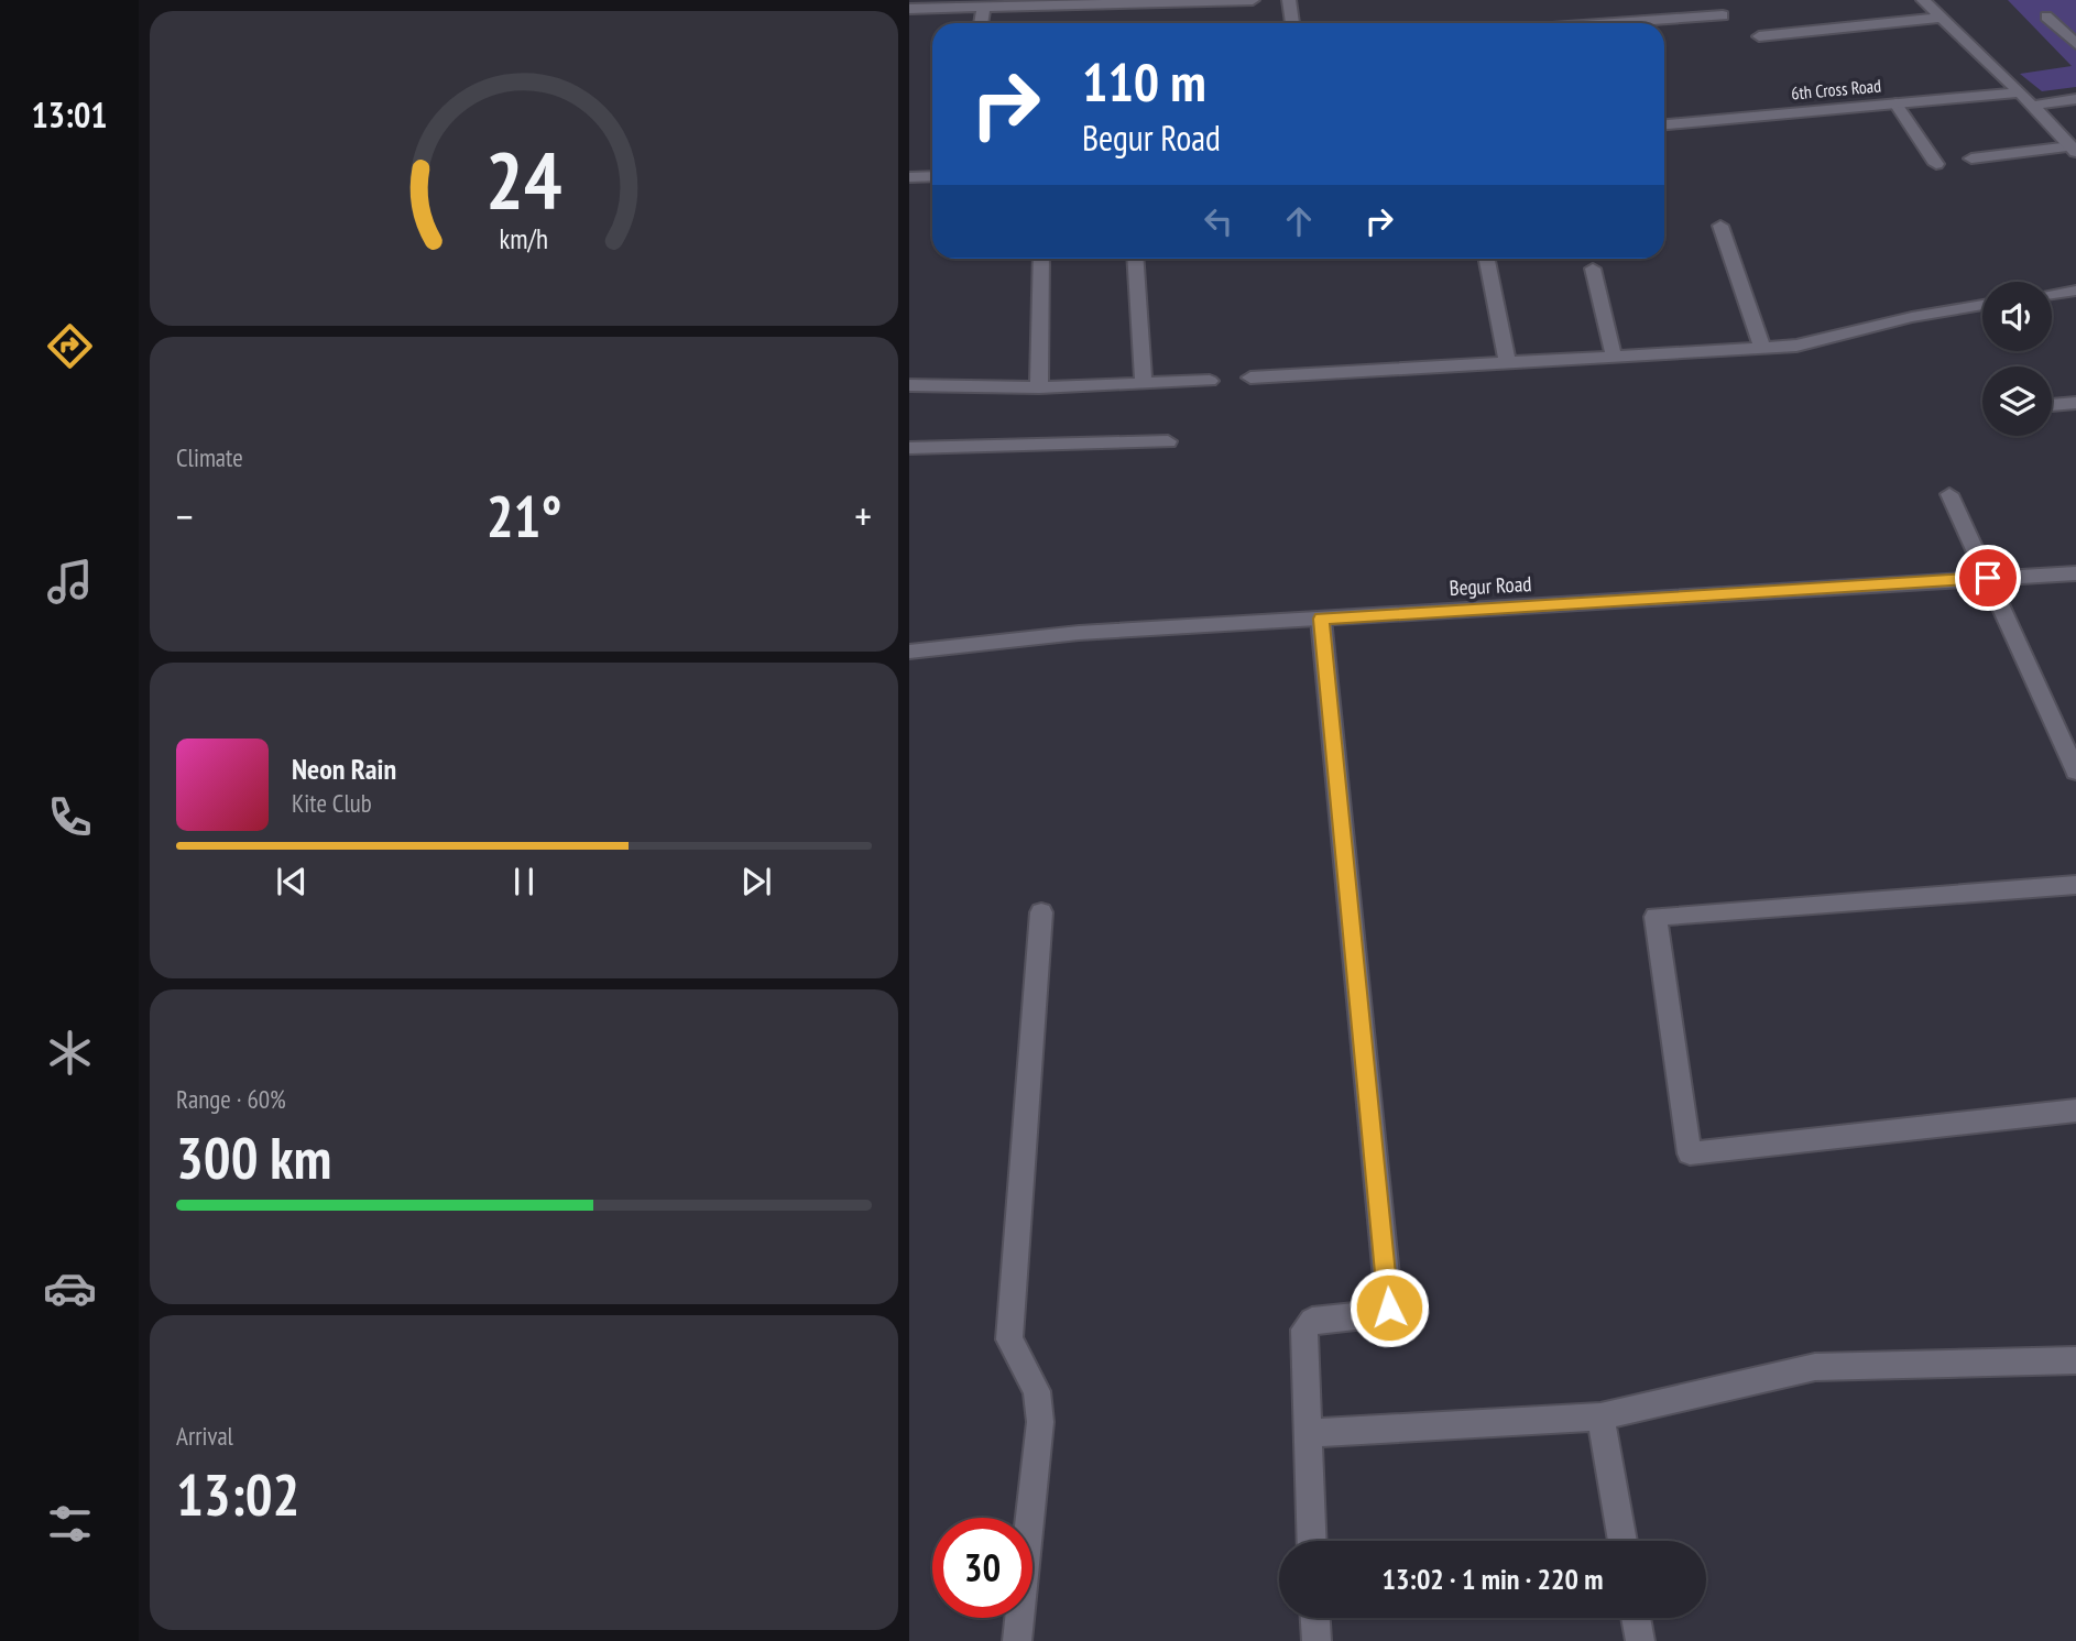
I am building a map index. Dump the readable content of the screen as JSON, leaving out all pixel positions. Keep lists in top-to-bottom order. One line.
{"streets":{"street":["6th Cross Road","Begur Road"]},"page":{"tabs":"13:01","turn":["110 m","Begur Road"],"tile":["Climate",["Range · 60%","300 km"],["Arrival","13:02"]],"heat":["−","21°","+"],"song":["Neon Rain","Kite Club"],"limit":"30","trip":"13:02 · 1 min · 220 m","gauge":["24","km/h"]}}
